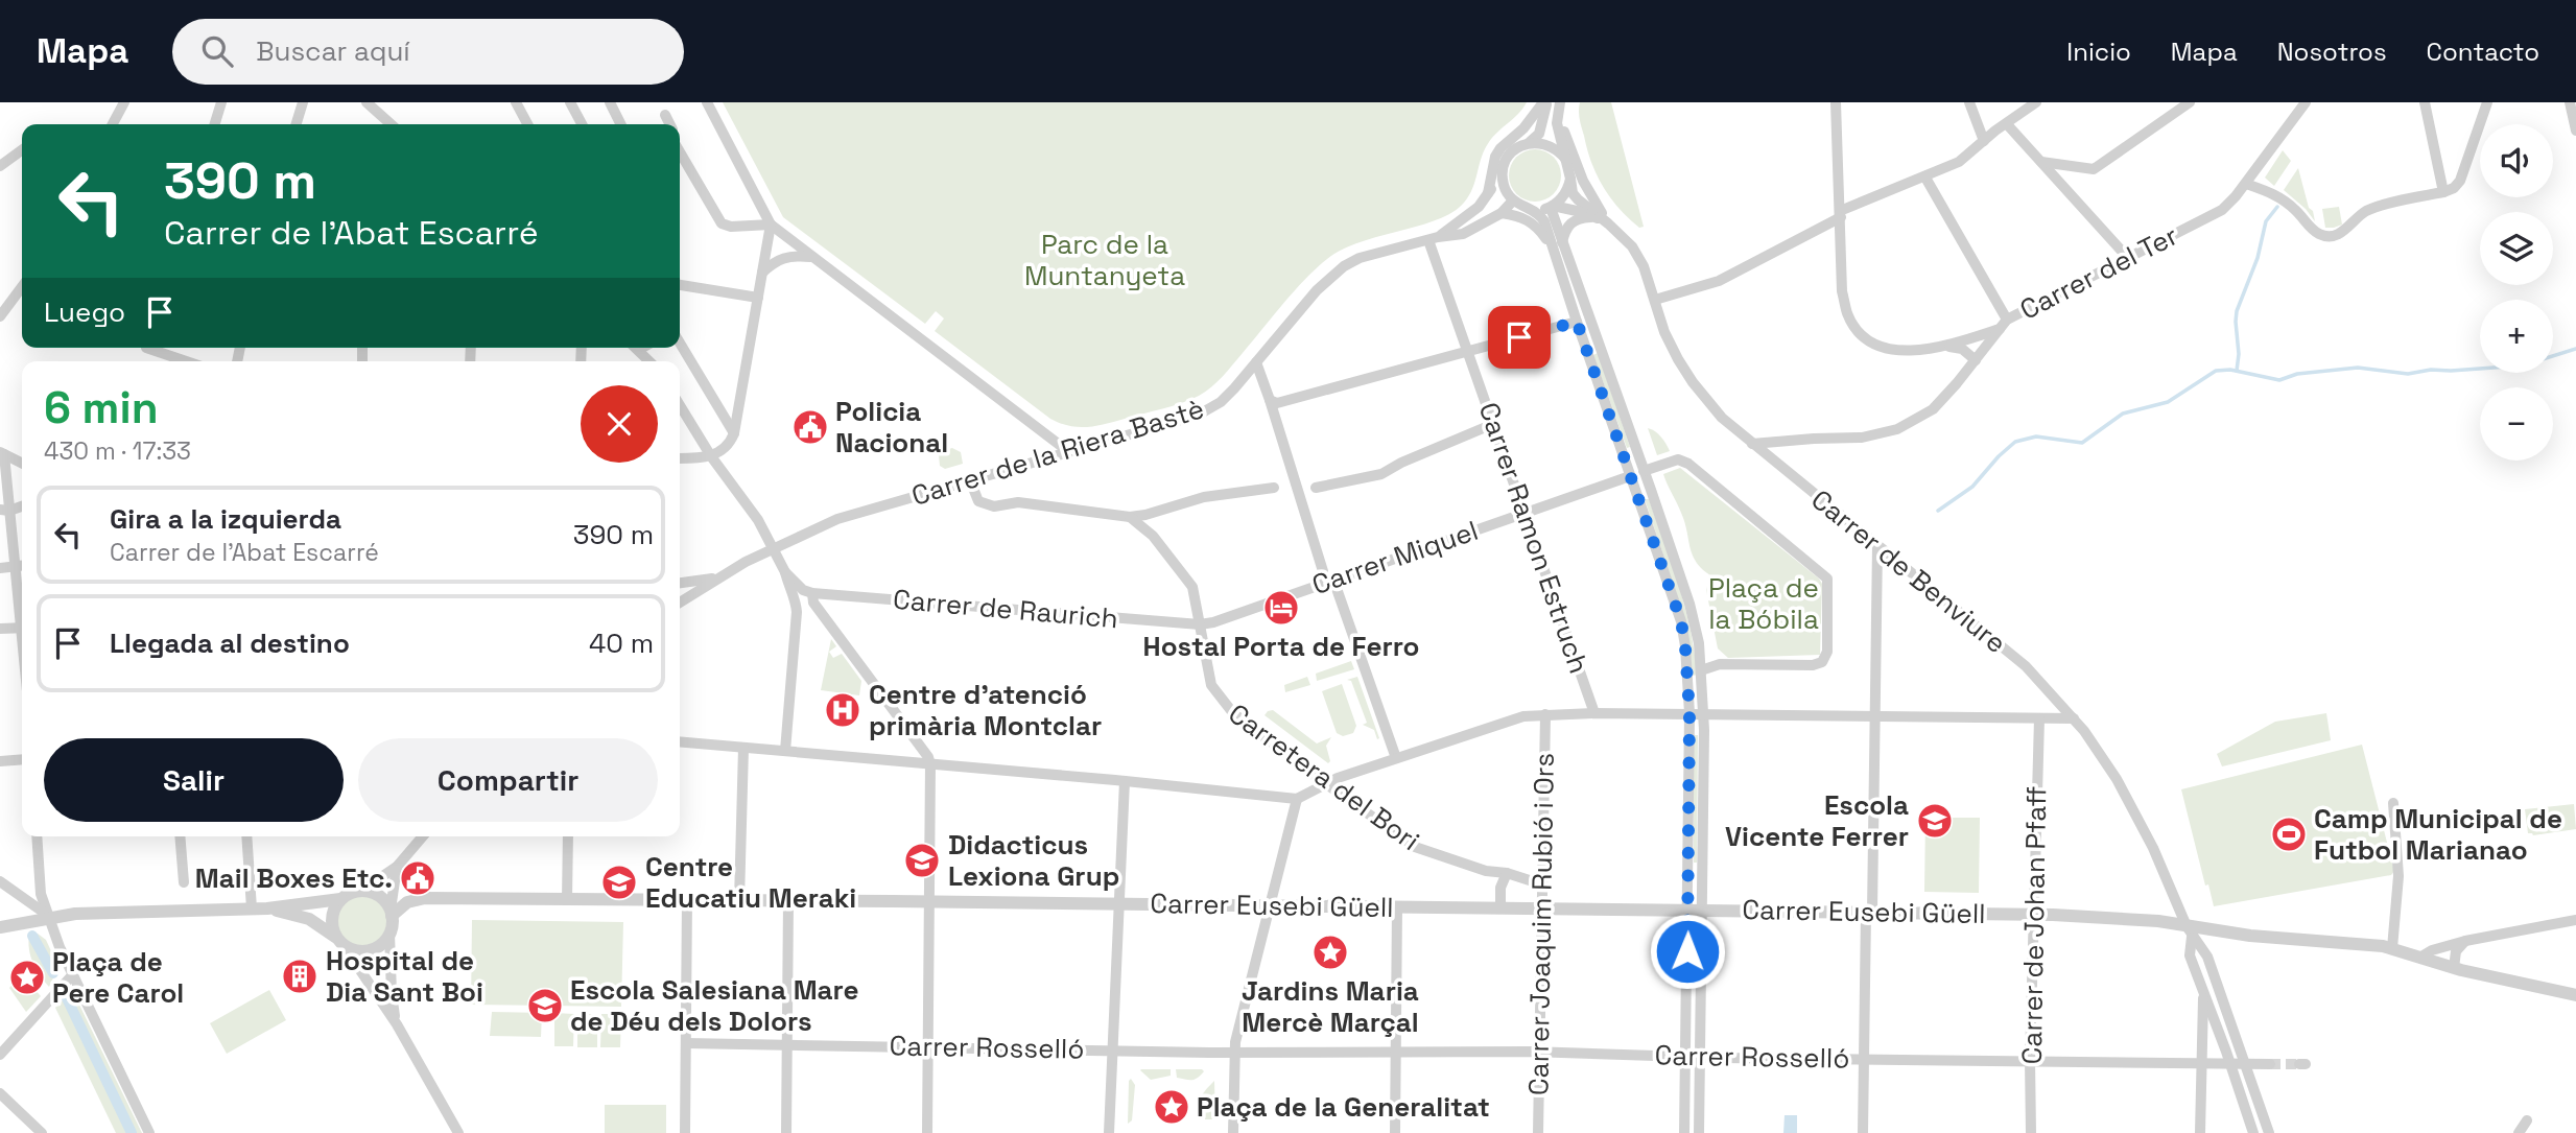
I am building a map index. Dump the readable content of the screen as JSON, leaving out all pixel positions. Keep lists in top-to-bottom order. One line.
{"streets":{"street":["Carrer del Ter","Carrer de la Riera Bastè","Carrer Ramon Estruch","Carrer Miquel","Carrer de Benviure","Carrer de Raurich","Carretera del Bori","Carrer Eusebi Güell","Carrer Joaquim Rubió i Ors","Carrer de Johan Pfaff","Carrer Rosselló"]},"crossings":[["Carrer del Ter","Carrer de Benviure"],["Carrer de la Riera Bastè","Carrer Ramon Estruch"],["Carrer de la Riera Bastè","Carrer de Benviure"],["Carrer Ramon Estruch","Carrer Miquel"],["Carrer Miquel","Carrer de Raurich"],["Carrer Miquel","Carretera del Bori"],["Carrer de Benviure","Carrer Eusebi Güell"],["Carrer de Benviure","Carrer Rosselló"],["Carrer de Raurich","Carretera del Bori"],["Carretera del Bori","Carrer Joaquim Rubió i Ors"],["Carrer Eusebi Güell","Carrer Joaquim Rubió i Ors"],["Carrer Eusebi Güell","Carrer de Johan Pfaff"],["Carrer Joaquim Rubió i Ors","Carrer Rosselló"],["Carrer de Johan Pfaff","Carrer Rosselló"]],"parks":["Parc de la Muntanyeta","Plaça de la Bóbila"],"places":{"public building":["Policia Nacional","Mail Boxes Etc."],"hotel":["Hostal Porta de Ferro"],"hospital":["Centre d'atenció primària Montclar"],"school or university":["Escola Vicente Ferrer","Didacticus Lexiona Grup","Centre Educatiu Meraki","Escola Salesiana Mare de Déu dels Dolors"],"sports":["Camp Municipal de Futbol Marianao"],"place":["Jardins Maria Mercè Marçal","Plaça de Pere Carol","Plaça de la Generalitat"],"building":["Hospital de Dia Sant Boi"]},"page":{"header":"Mapa","search":"Buscar aquí","nav":["Inicio","Mapa","Nosotros","Contacto"],"map_buttons":["+","−"],"turn":["390 m","Carrer de l'Abat Escarré"],"then":"Luego","heading":["6 min","430 m · 17:33"],"list":[{"name":"Gira a la izquierda","note":"Carrer de l'Abat Escarré","value":"390 m"},{"name":"Llegada al destino","value":"40 m"}],"buttons":["Salir","Compartir"]}}
